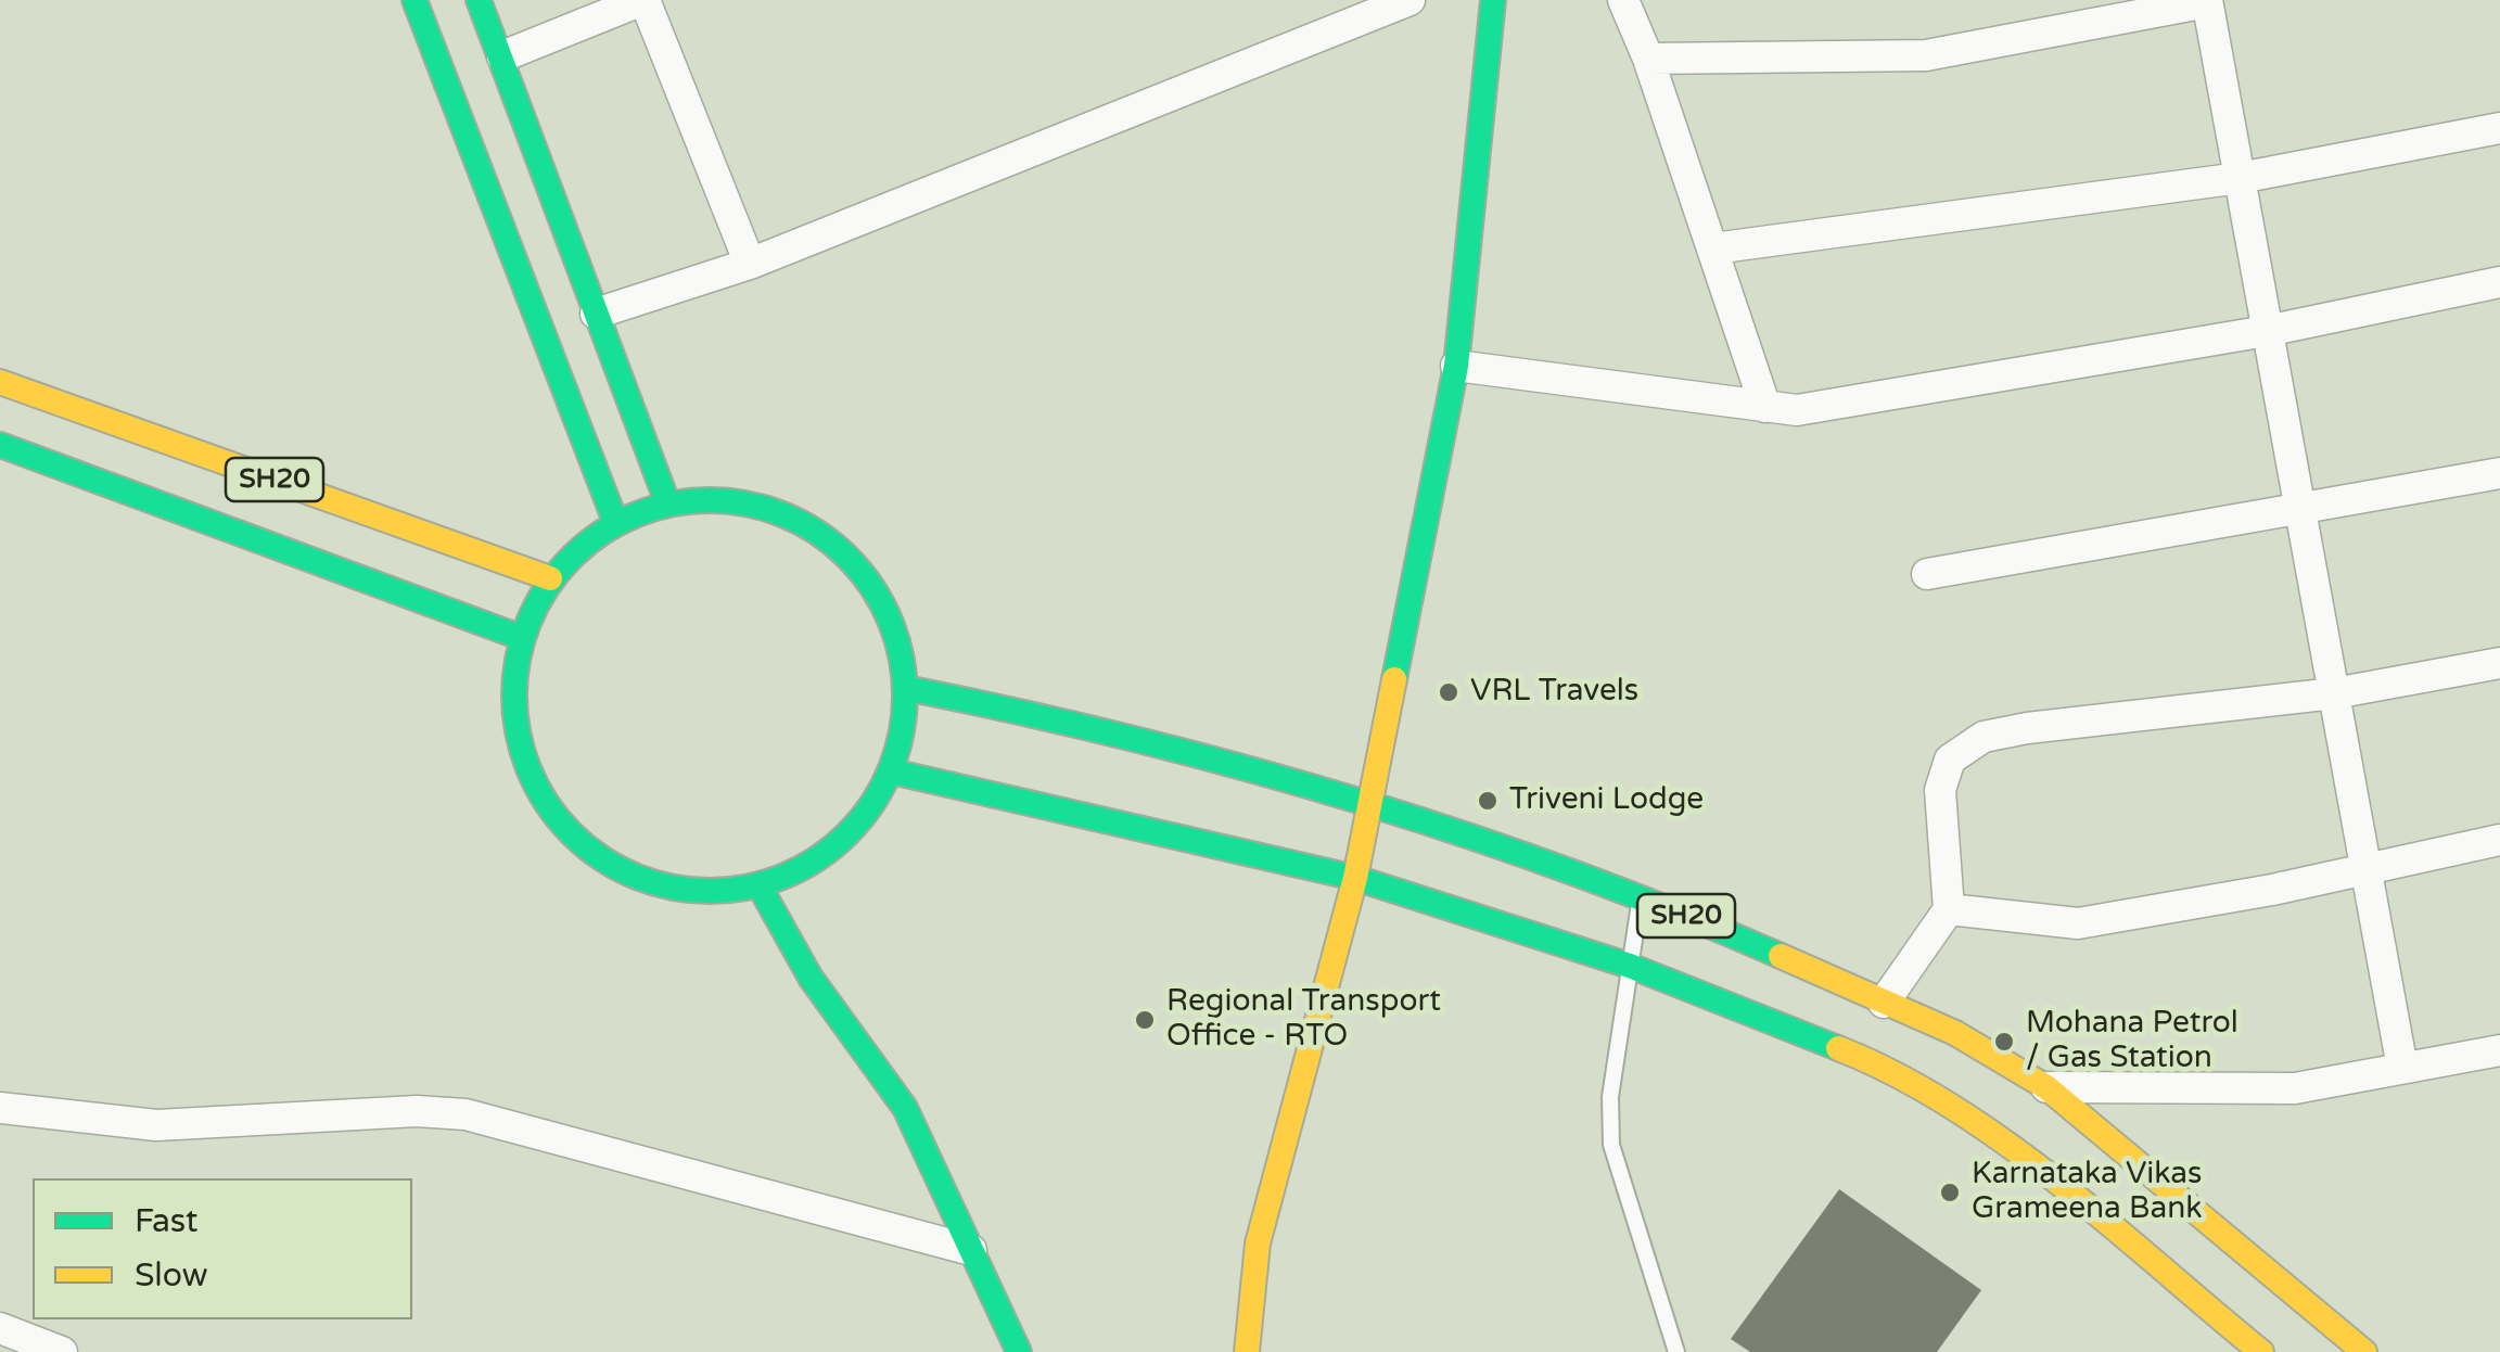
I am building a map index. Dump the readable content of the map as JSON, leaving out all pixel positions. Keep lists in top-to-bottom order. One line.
{"streets":{"main road":["SH20"]},"places":["VRL Travels","Triveni Lodge","Regional Transport Office - RTO","Mohana Petrol / Gas Station","Karnataka Vikas Grameena Bank"],"legend":["Fast","Slow"]}
